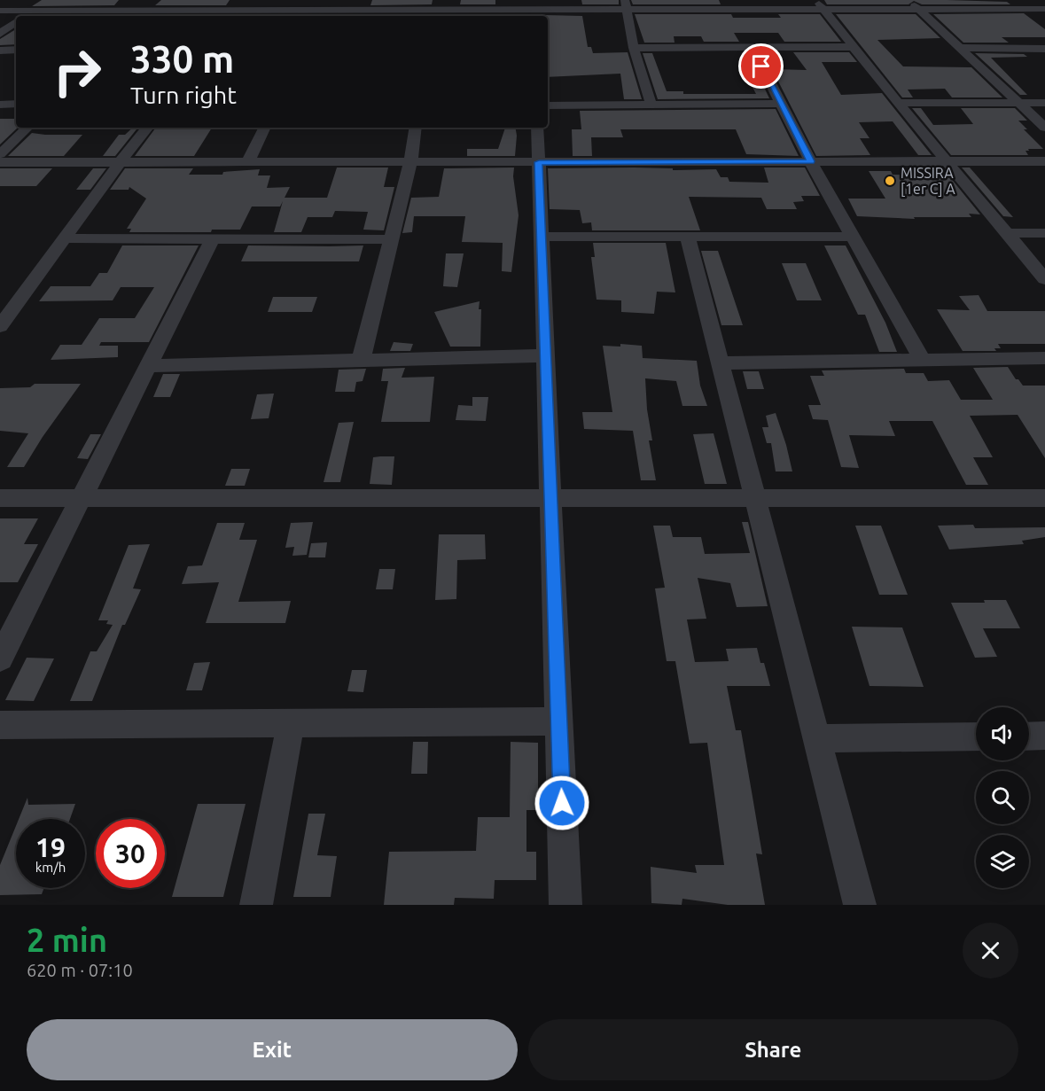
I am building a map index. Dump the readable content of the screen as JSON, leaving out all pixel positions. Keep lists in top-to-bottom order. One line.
{"places":["MISSIRA [1er C] A"],"page":{"turn":["330 m","Turn right"],"speed":"19 km/h","limit":"30","heading":["2 min","620 m · 07:10"],"buttons":["Exit","Share"]}}
